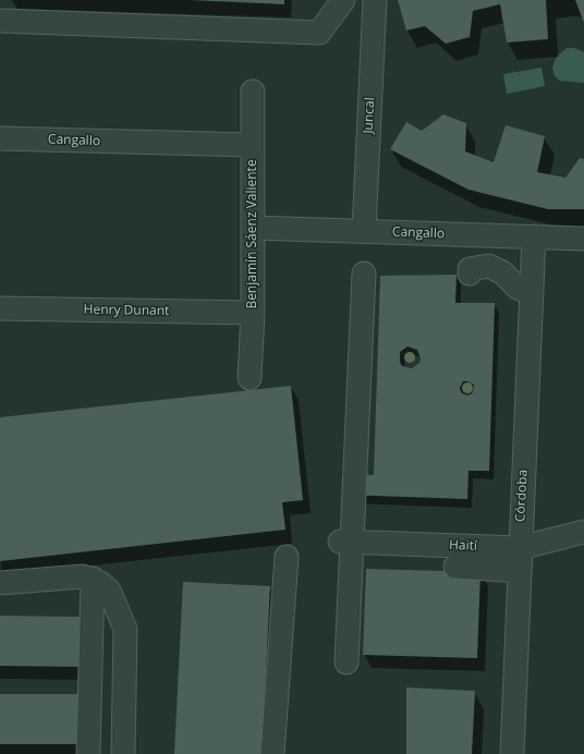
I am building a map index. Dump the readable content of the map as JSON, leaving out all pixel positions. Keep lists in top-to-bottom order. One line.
{"streets":{"street":["Juncal","Cangallo","Benjamín Sáenz Valiente","Henry Dunant","Córdoba","Haití"]},"crossings":[["Juncal","Cangallo"],["Cangallo","Benjamín Sáenz Valiente"],["Cangallo","Córdoba"],["Benjamín Sáenz Valiente","Henry Dunant"],["Córdoba","Haití"]]}
